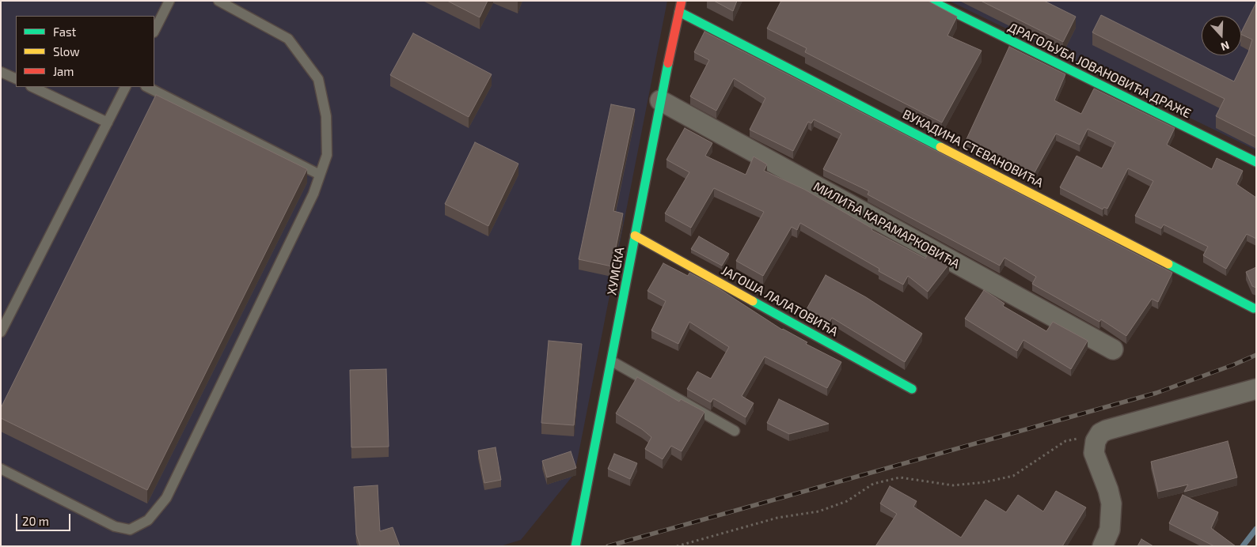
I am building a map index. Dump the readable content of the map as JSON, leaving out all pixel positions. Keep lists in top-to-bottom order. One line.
{"streets":{"street":["ДРАГОЉУБА ЈОВАНОВИЋА ДРАЖЕ","ВУКАДИНА СТЕВАНОВИЋА","МИЛИЋА КАРАМАРКОВИЋА","ХУМСКА","ЈАГОША ЛАЛАТОВИЋА"]},"crossings":[["ВУКАДИНА СТЕВАНОВИЋА","ХУМСКА"],["МИЛИЋА КАРАМАРКОВИЋА","ХУМСКА"],["ХУМСКА","ЈАГОША ЛАЛАТОВИЋА"]],"legend":["Fast","Slow","Jam"],"scale_bar":"20 m","north":"bottom"}
